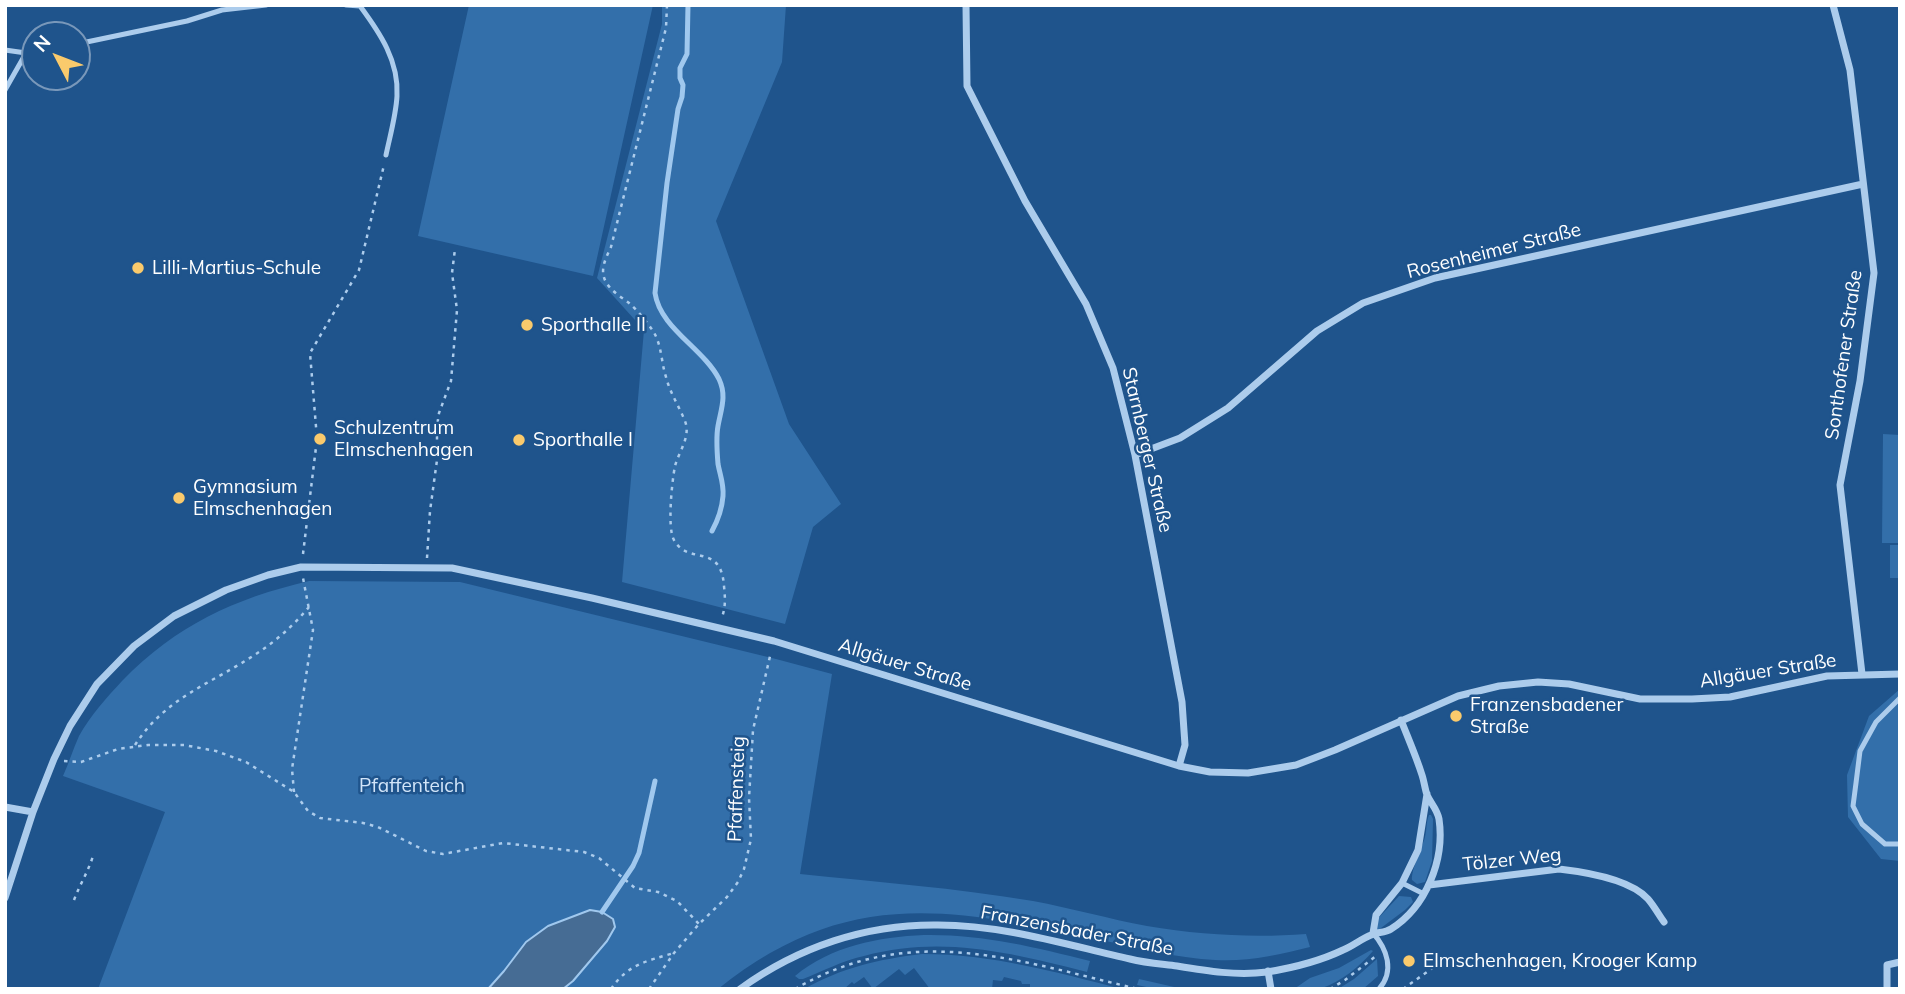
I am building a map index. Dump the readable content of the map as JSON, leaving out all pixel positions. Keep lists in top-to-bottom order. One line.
{"streets":{"street":["Rosenheimer Straße","Sonthofener Straße","Starnberger Straße","Allgäuer Straße","Tölzer Weg","Franzensbader Straße"],"path":["Pfaffensteig"]},"crossings":[["Rosenheimer Straße","Sonthofener Straße"],["Rosenheimer Straße","Starnberger Straße"],["Sonthofener Straße","Allgäuer Straße"],["Starnberger Straße","Allgäuer Straße"],["Allgäuer Straße","Pfaffensteig"],["Allgäuer Straße","Franzensbader Straße"],["Tölzer Weg","Franzensbader Straße"]],"parks":["Pfaffenteich"],"places":["Lilli-Martius-Schule","Sporthalle II","Schulzentrum Elmschenhagen","Sporthalle I","Gymnasium Elmschenhagen","Franzensbadener Straße","Elmschenhagen, Krooger Kamp"],"north":"top left"}
